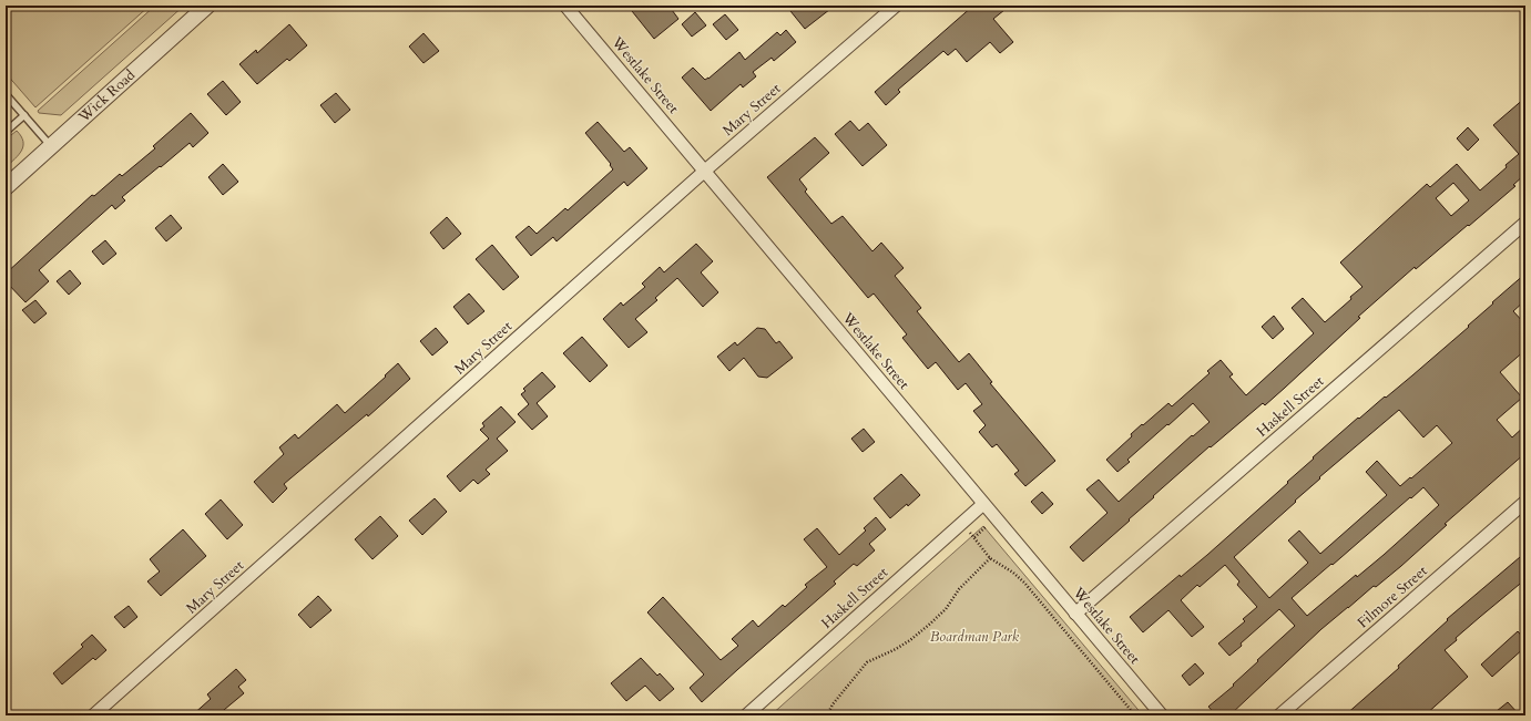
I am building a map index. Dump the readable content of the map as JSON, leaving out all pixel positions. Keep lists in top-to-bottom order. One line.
{"streets":{"street":["Westlake Street","Wick Road","Mary Street","Haskell Street","Filmore Street"]},"crossings":[["Westlake Street","Mary Street"],["Westlake Street","Haskell Street"]],"parks":["Boardman Park"]}
